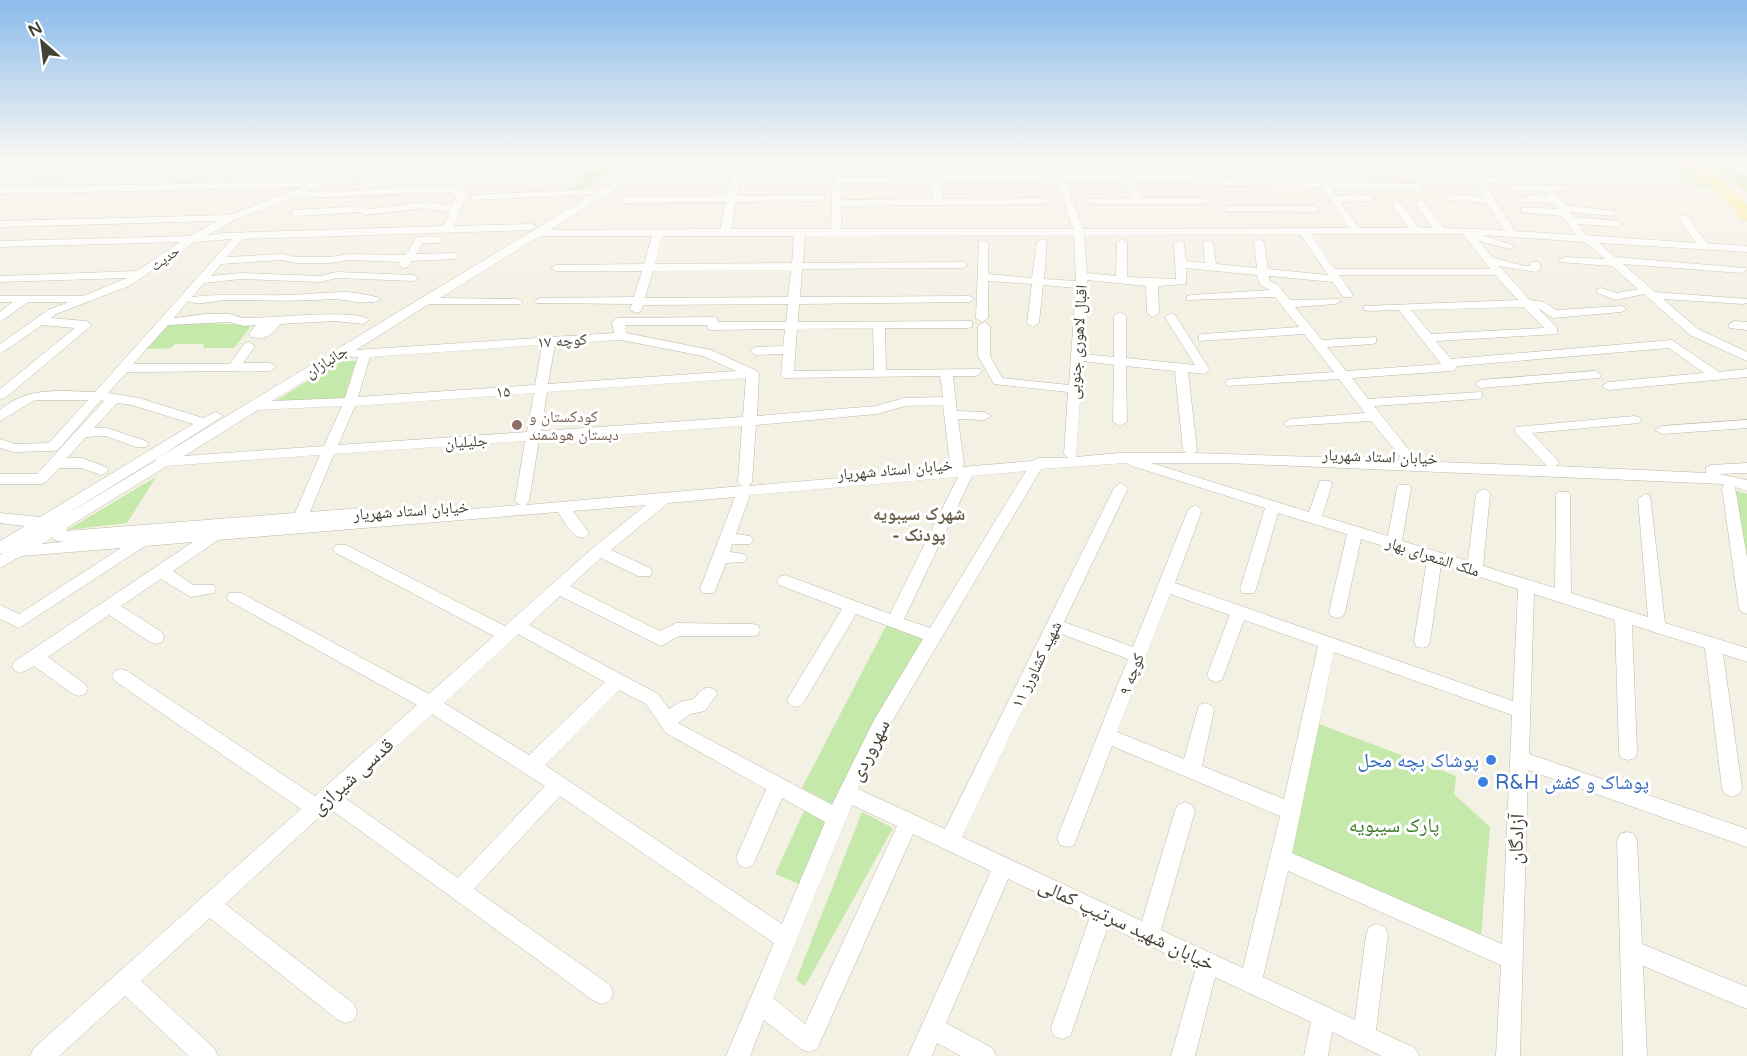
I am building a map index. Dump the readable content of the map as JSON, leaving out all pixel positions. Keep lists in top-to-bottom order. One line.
{"streets":{"street":["حدیث","کوچه ۱۷","اقبال لاهوری جنوبی","جانبازان","۱۵","جلیلیان","خیابان استاد شهریار","ملک الشعرای بهار","۱۱ شهید کشاورز","کوچه ۹","سهروردی","قدسی شیرازی","آزادگان","خیابان شهید سرتیپ کمالی"]},"crossings":[["کوچه ۱۷","جانبازان"],["کوچه ۱۷","۱۵"],["اقبال لاهوری جنوبی","خیابان استاد شهریار"],["جانبازان","۱۵"],["جانبازان","جلیلیان"],["جانبازان","خیابان استاد شهریار"],["خیابان استاد شهریار","ملک الشعرای بهار"],["خیابان استاد شهریار","سهروردی"],["خیابان استاد شهریار","قدسی شیرازی"],["ملک الشعرای بهار","آزادگان"],["۱۱ شهید کشاورز","خیابان شهید سرتیپ کمالی"],["سهروردی","خیابان شهید سرتیپ کمالی"]],"districts":["شهرک سیبویه - پودنک"],"parks":["پارک سیبویه"],"places":["کودکستان و دبستان هوشمند","پوشاک بچه محل","R&H پوشاک و کفش"],"north":"top left"}
